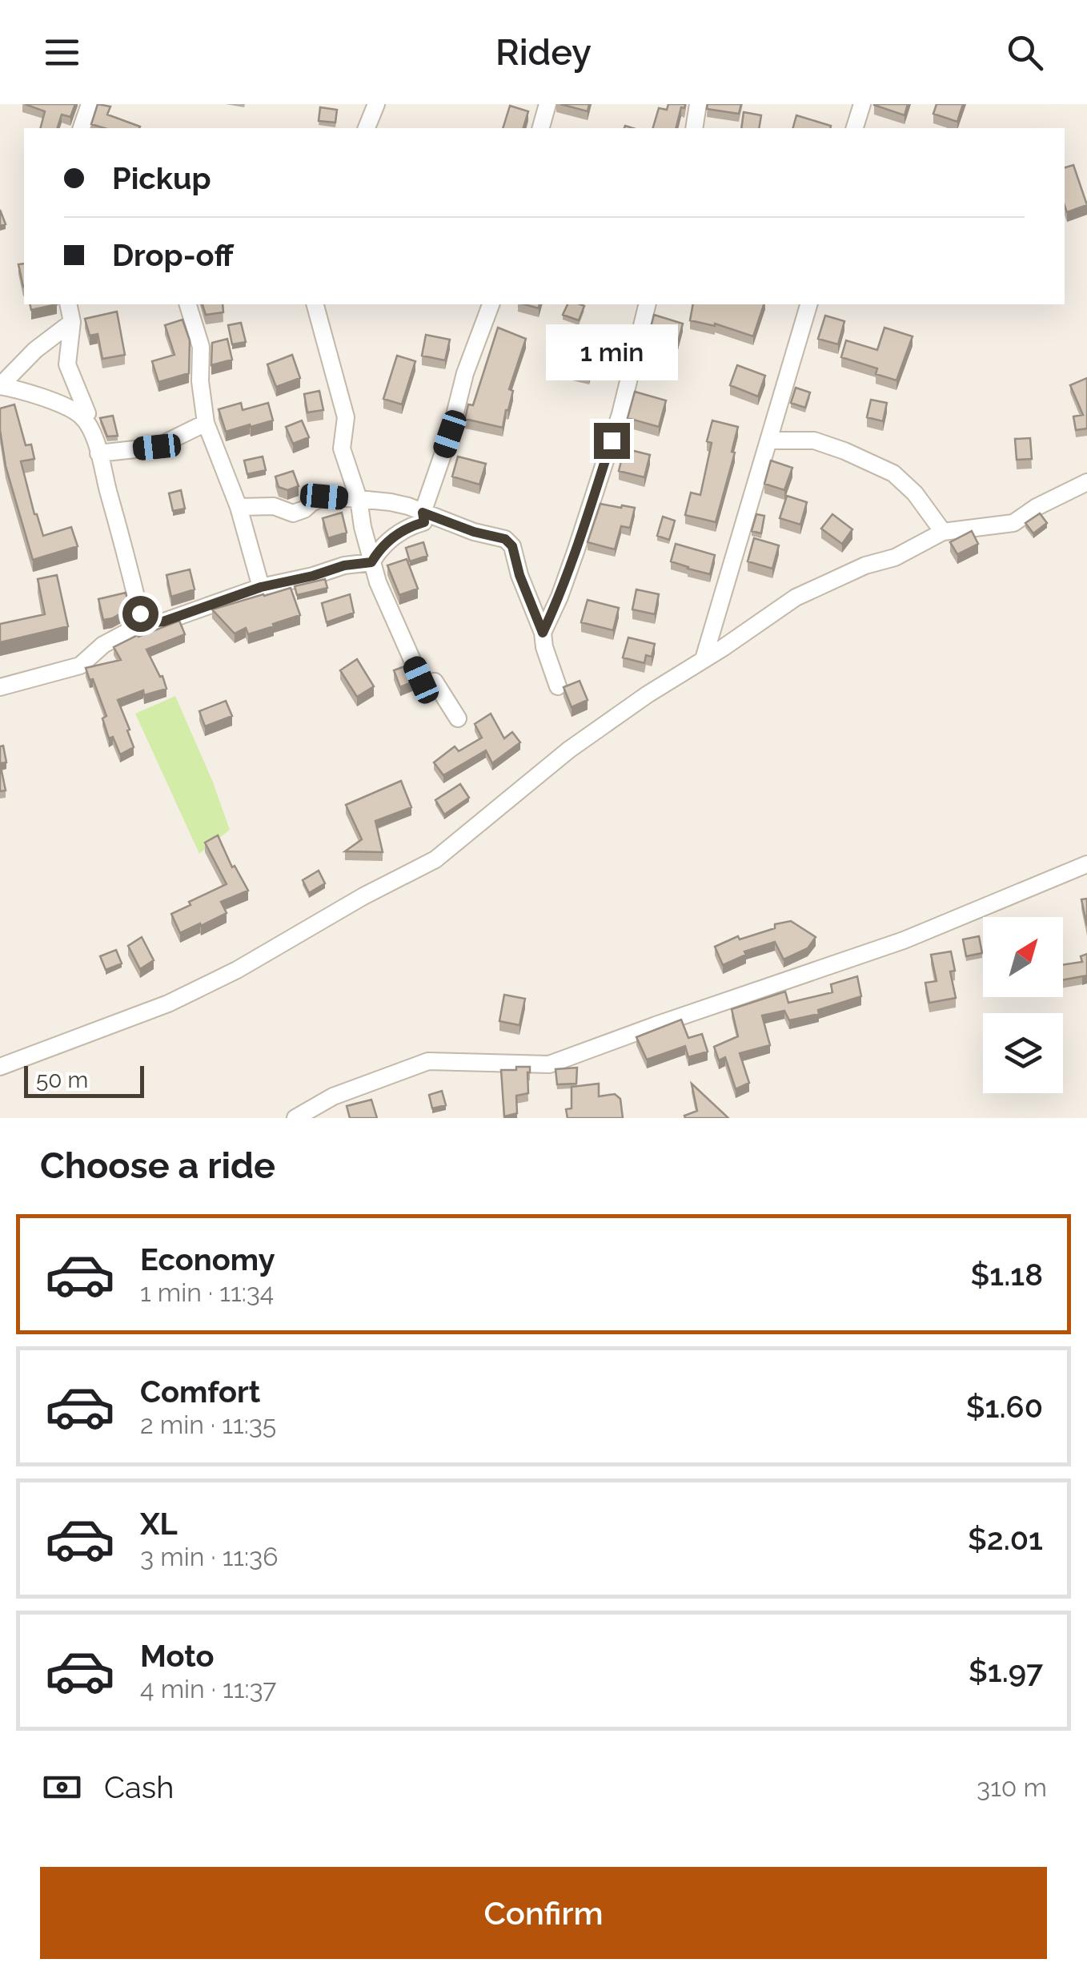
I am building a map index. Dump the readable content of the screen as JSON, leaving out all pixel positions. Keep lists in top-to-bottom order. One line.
{"scale_bar":"50 m","north":"top right","page":{"header":"Ridey","banner":["Pickup","Drop-off"],"bubble":"1 min","scale":"50 m","heading":"Choose a ride","list":[{"name":"Economy","note":"1 min · 11:34","value":"$1.18"},{"name":"Comfort","note":"2 min · 11:35","value":"$1.60"},{"name":"XL","note":"3 min · 11:36","value":"$2.01"},{"name":"Moto","note":"4 min · 11:37","value":"$1.97"}],"pay":["Cash","310 m"],"buttons":"Confirm"}}
